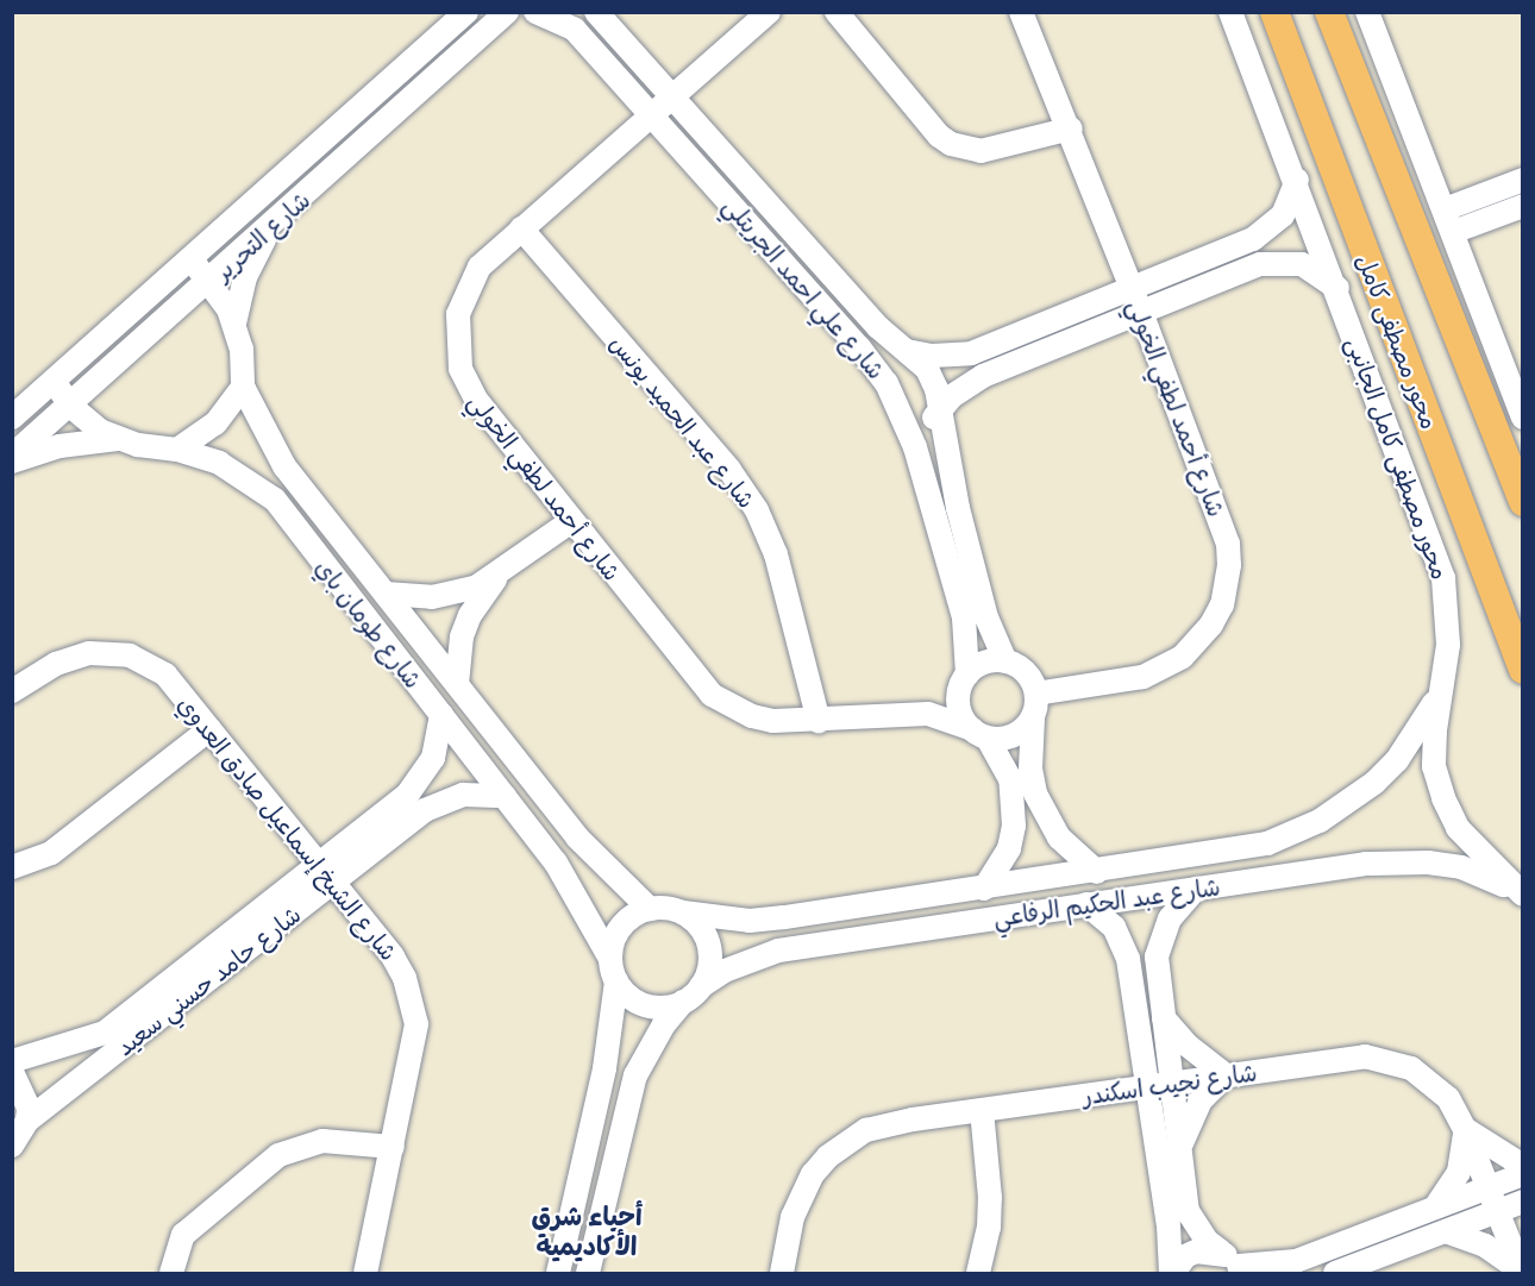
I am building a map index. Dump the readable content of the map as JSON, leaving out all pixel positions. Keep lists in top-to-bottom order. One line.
{"streets":{"main road":["محور مصطفى كامل"],"street":["شارع التحرير","شارع علي احمد الجريتلي","شارع أحمد لطفي الخولي","شارع عبد الحميد يونس","محور مصطفى كامل الجانبى","شارع طومان باي","شارع الشيخ إسماعيل صادق العدوي","شارع عبد الحكيم الرفاعي","شارع حامد حسني سعيد","شارع نجيب اسكندر"]},"crossings":[["شارع التحرير","شارع طومان باي"],["شارع علي احمد الجريتلي","شارع أحمد لطفي الخولي"],["شارع أحمد لطفي الخولي","شارع عبد الحميد يونس"],["محور مصطفى كامل الجانبى","شارع عبد الحكيم الرفاعي"],["شارع طومان باي","شارع عبد الحكيم الرفاعي"],["شارع طومان باي","شارع حامد حسني سعيد"],["شارع الشيخ إسماعيل صادق العدوي","شارع حامد حسني سعيد"]],"districts":["أحياء شرق الأكاديمية"]}
